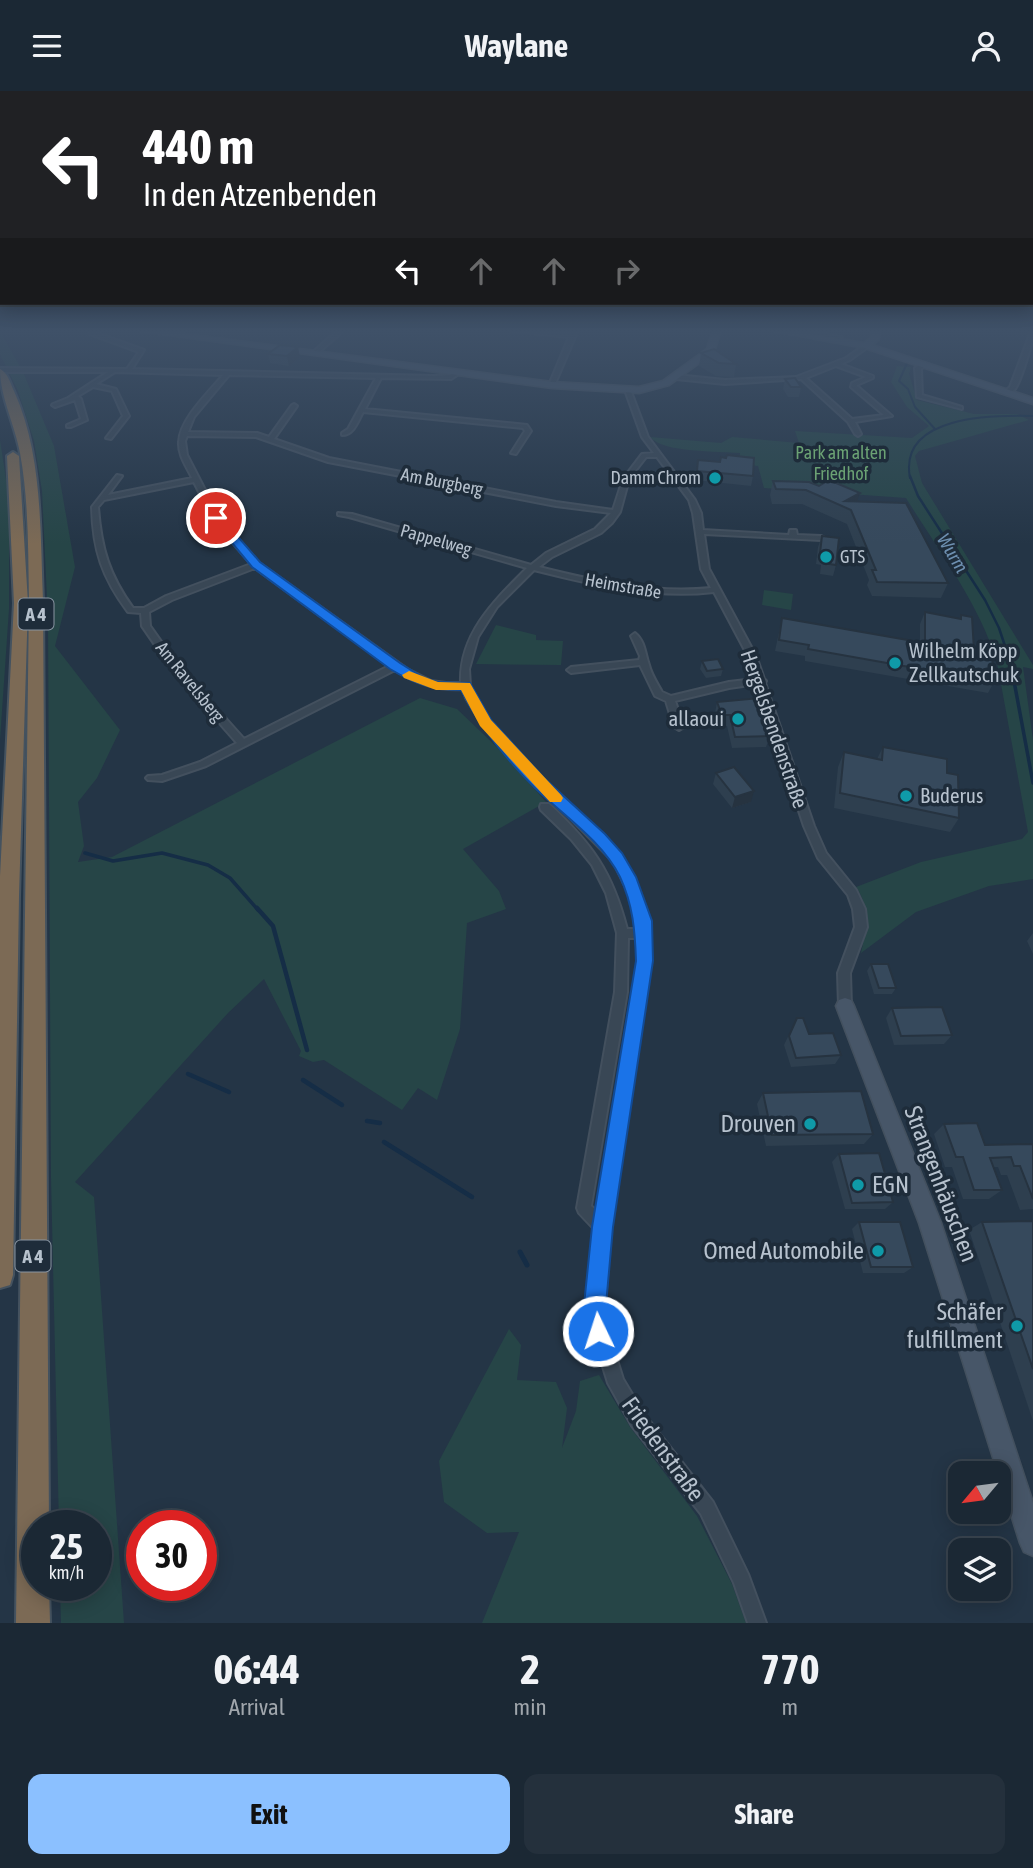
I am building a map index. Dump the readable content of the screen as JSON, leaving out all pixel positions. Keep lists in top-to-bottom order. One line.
{"streets":{"highway":["A 4"],"main road":["Strangenhäuschen"],"street":["Am Burgberg","Pappelweg","Heimstraße","Am Ravelsberg","Hergelsbendenstraße","Friedenstraße"]},"crossings":[["Pappelweg","Heimstraße"],["Heimstraße","Hergelsbendenstraße"],["Hergelsbendenstraße","Strangenhäuschen"]],"water":["Wurm"],"parks":["Park am alten Friedhof"],"places":["Damm Chrom","GTS","Wilhelm Köpp Zellkautschuk","allaoui","Buderus","Drouven","EGN","Omed Automobile","Schäfer fulfillment"],"north":"bottom left","page":{"header":"Waylane","turn":["440 m","In den Atzenbenden"],"speed":"25 km/h","limit":"30","eta":["06:44","Arrival","2","min","770","m"],"buttons":["Exit","Share"]}}
